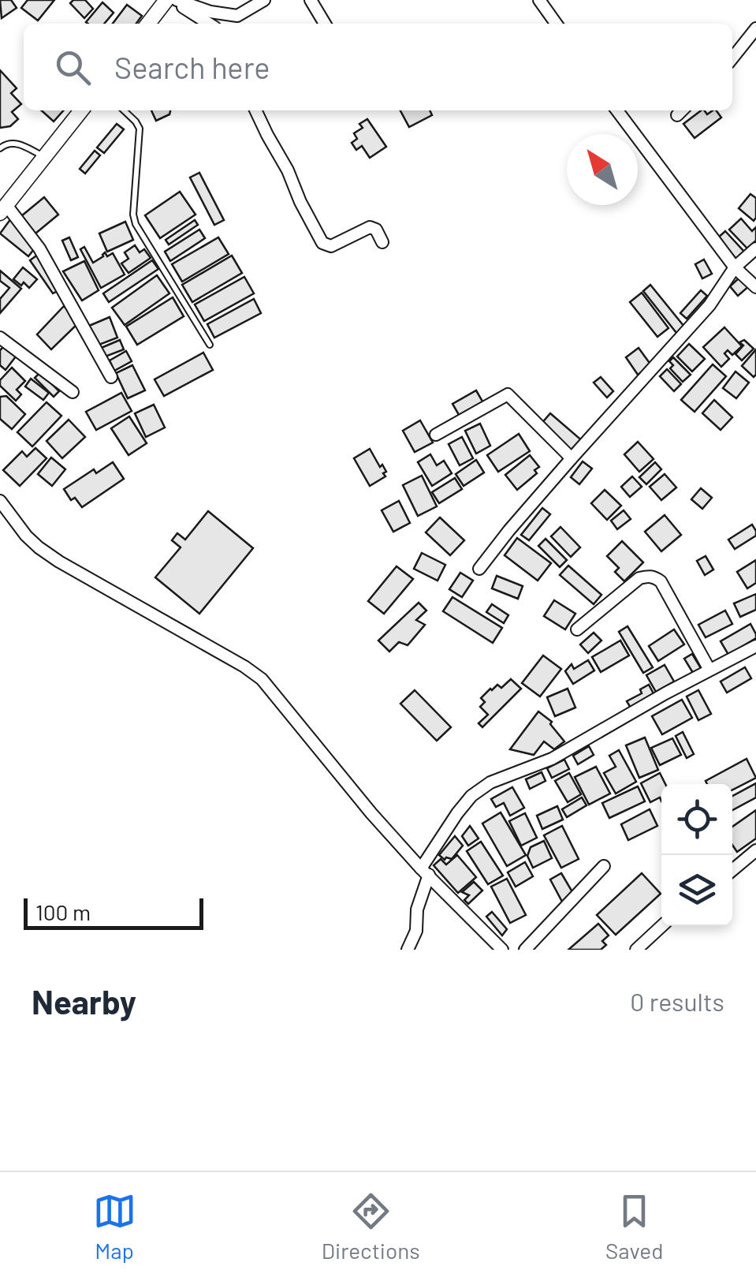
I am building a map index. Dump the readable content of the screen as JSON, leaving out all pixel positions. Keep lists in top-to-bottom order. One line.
{"scale_bar":"100 m","north":"top left","page":{"search":"Search here","scale":"100 m","heading":["Nearby","0 results"],"nav":["Map","Directions","Saved"]}}
